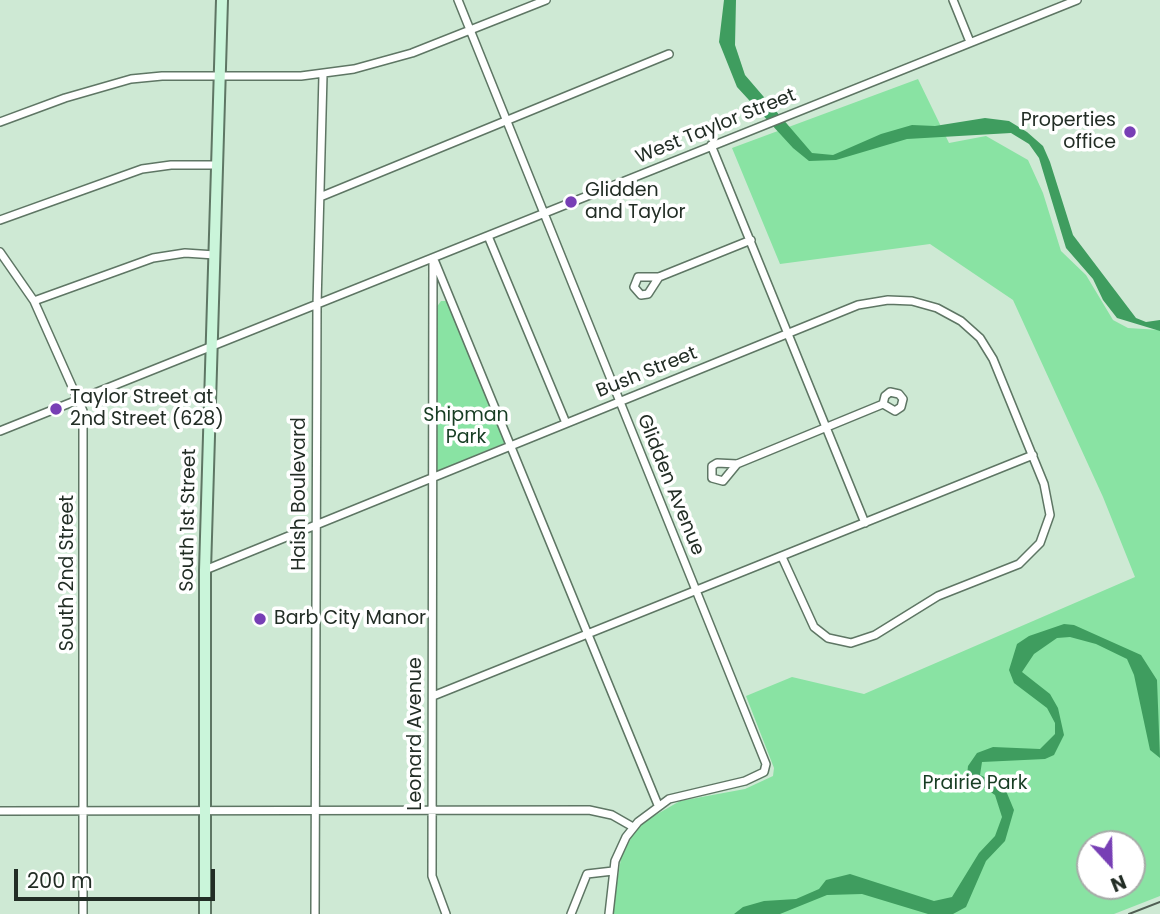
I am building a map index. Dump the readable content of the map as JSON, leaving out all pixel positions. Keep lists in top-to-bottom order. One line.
{"streets":{"street":["West Taylor Street","Bush Street","Glidden Avenue","Haish Boulevard","South 1st Street","South 2nd Street","Leonard Avenue"]},"crossings":[["West Taylor Street","Glidden Avenue"],["West Taylor Street","Haish Boulevard"],["West Taylor Street","South 1st Street"],["West Taylor Street","South 2nd Street"],["West Taylor Street","Leonard Avenue"],["Bush Street","Glidden Avenue"],["Bush Street","Haish Boulevard"],["Bush Street","South 1st Street"],["Bush Street","Leonard Avenue"]],"parks":["Shipman Park","Prairie Park"],"places":["Properties office","Glidden and Taylor","Taylor Street at 2nd Street (628)","Barb City Manor"],"scale_bar":"200 m","north":"bottom"}
